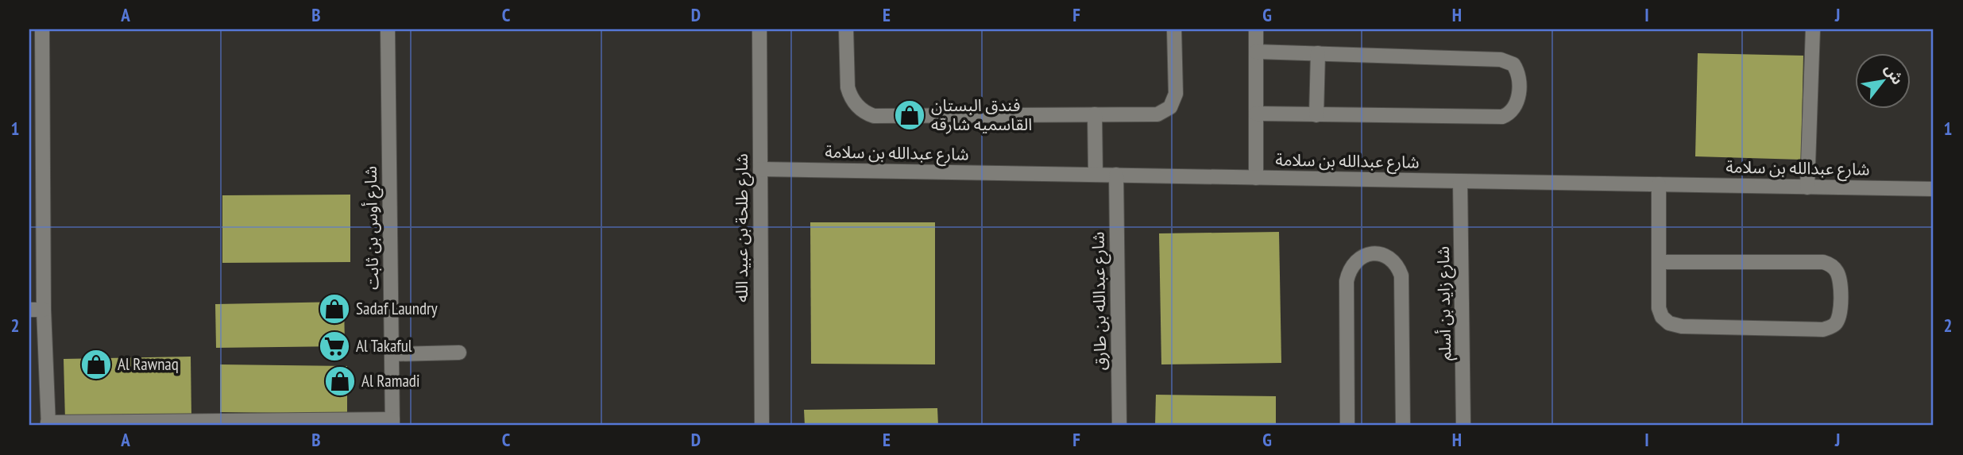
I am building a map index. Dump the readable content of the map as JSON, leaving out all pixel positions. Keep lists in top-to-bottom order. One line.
{"streets":{"street":["شارع عبدالله بن سلامة","شارع أوس بن ثابت","شارع طلحة بن عبيد الله","شارع عبدالله بن طارق","شارع زايد بن أسلم"]},"crossings":[["شارع عبدالله بن سلامة","شارع طلحة بن عبيد الله"],["شارع عبدالله بن سلامة","شارع عبدالله بن طارق"],["شارع عبدالله بن سلامة","شارع زايد بن أسلم"]],"places":{"shop":["فندق البستان القاسميه شارقه","Sadaf Laundry","Al Rawnaq","Al Ramadi"],"supermarket":["Al Takaful"]},"north":"top right","grid":{"columns":["A","B","C","D","E","F","G","H","I","J"],"rows":["1","2"]}}
